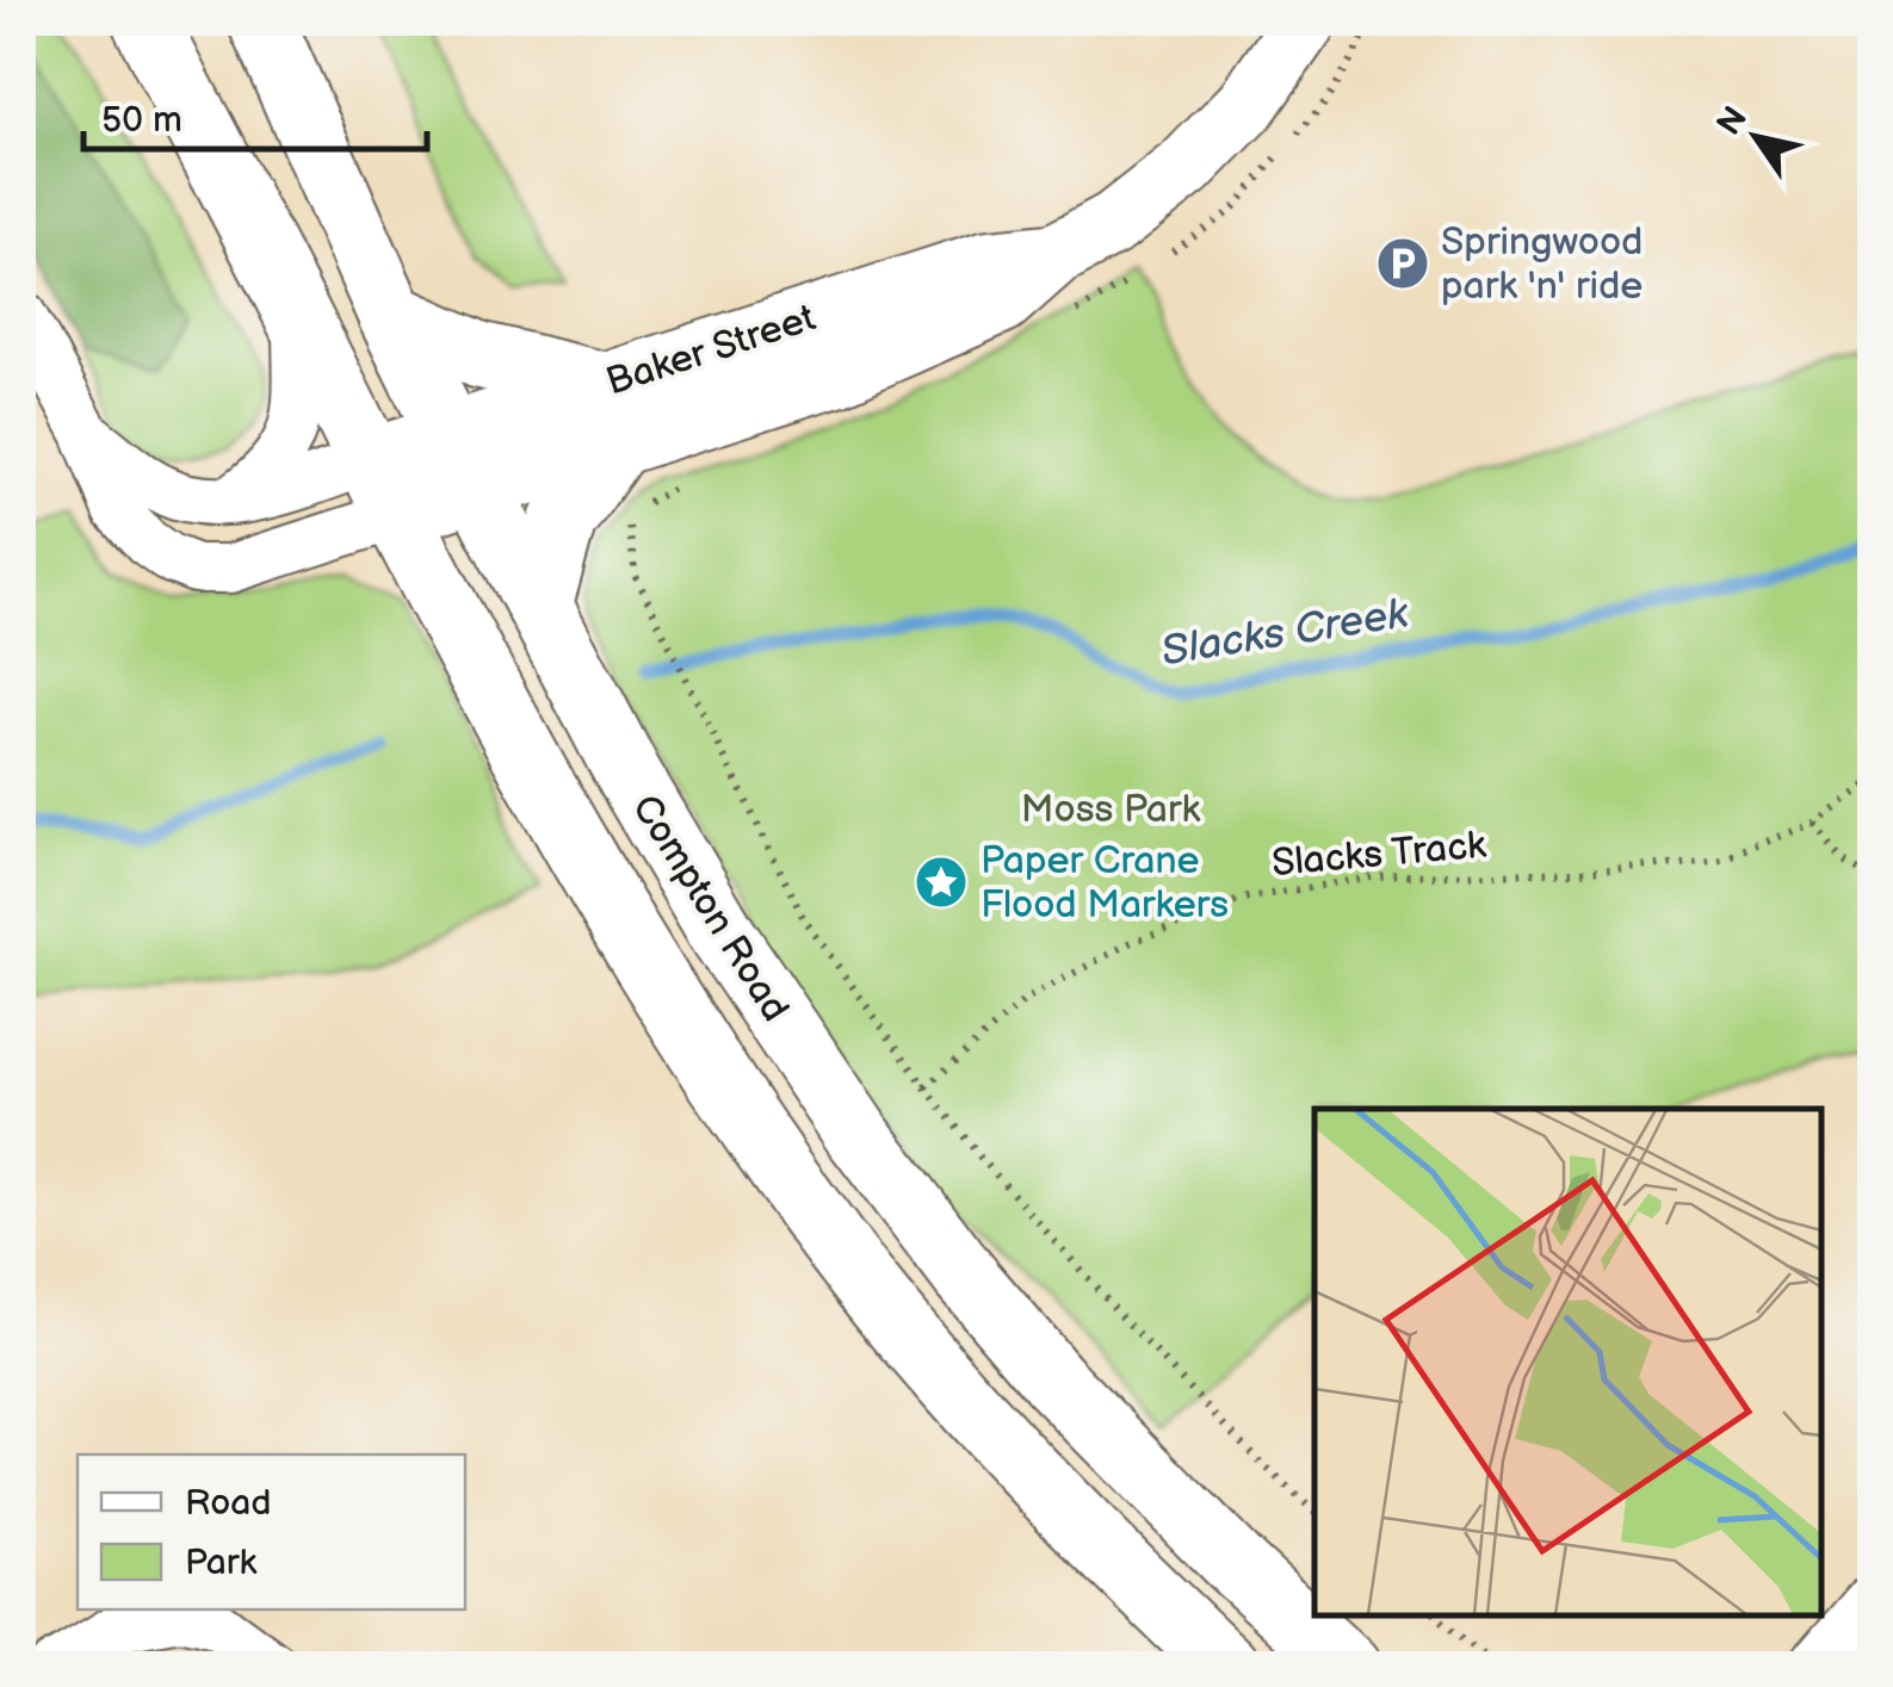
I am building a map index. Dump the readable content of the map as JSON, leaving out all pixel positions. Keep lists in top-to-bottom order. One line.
{"streets":{"main road":["Compton Road"],"street":["Baker Street"],"path":["Slacks Track"]},"crossings":[["Baker Street","Compton Road"]],"water":["Slacks Creek"],"parks":["Moss Park"],"places":{"parking":["Springwood park 'n' ride"],"place":["Paper Crane Flood Markers"]},"legend":["Road","Park"],"scale_bar":"50 m","north":"top left"}
